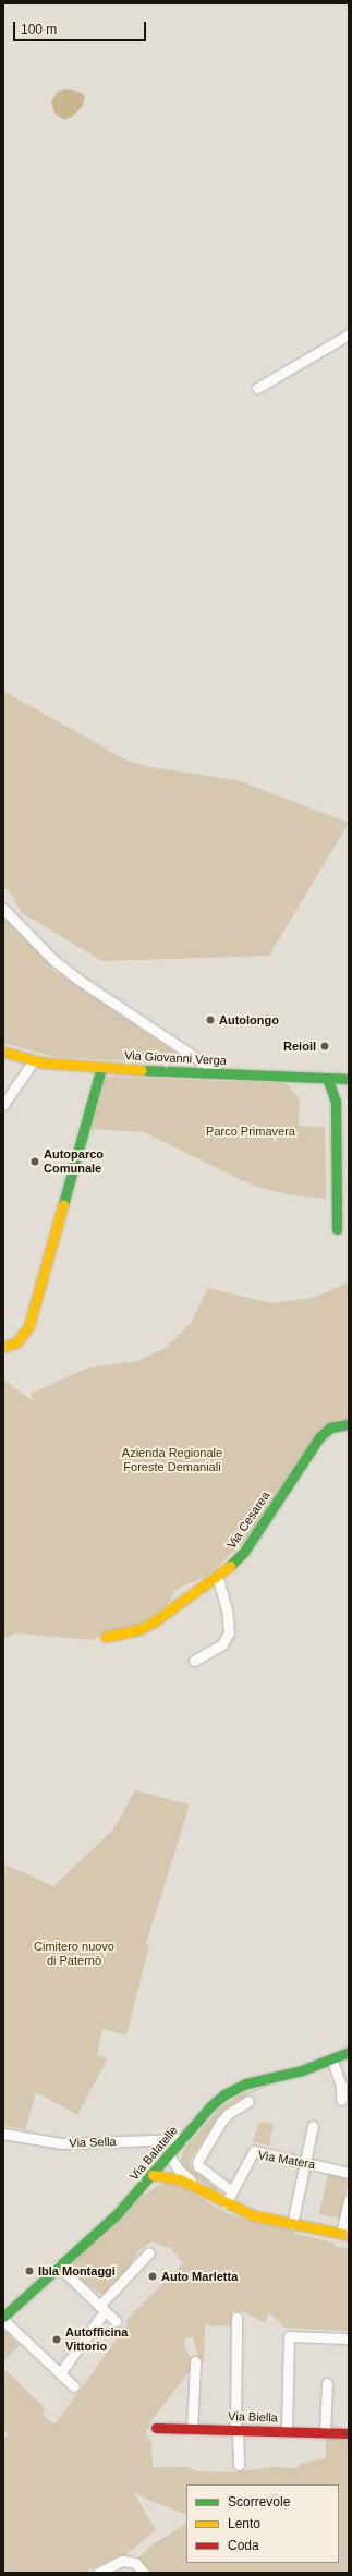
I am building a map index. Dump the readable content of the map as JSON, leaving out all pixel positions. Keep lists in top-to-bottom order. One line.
{"streets":{"street":["Via Giovanni Verga","Via Cesarea","Via Sella","Via Balatelle","Via Matera","Via Biella"]},"crossings":[["Via Sella","Via Balatelle"]],"parks":["Parco Primavera","Azienda Regionale Foreste Demaniali","Cimitero nuovo di Paternò"],"places":["Autolongo","Reioil","Autoparco Comunale","Ibla Montaggi","Auto Marletta","Autofficina Vittorio"],"legend":["Scorrevole","Lento","Coda"],"scale_bar":"100 m"}
